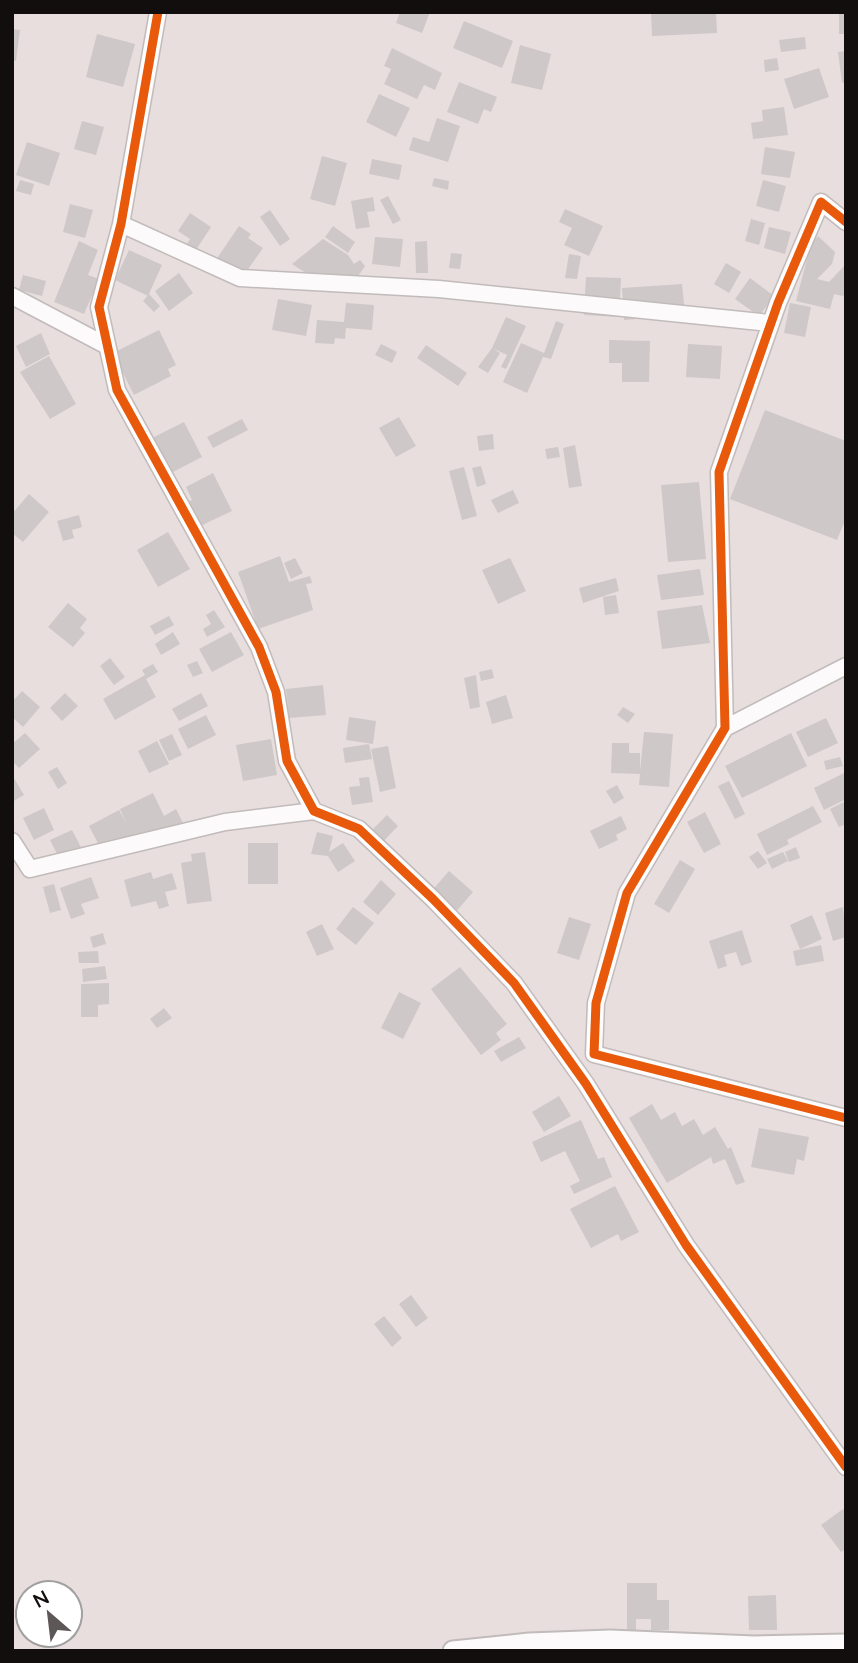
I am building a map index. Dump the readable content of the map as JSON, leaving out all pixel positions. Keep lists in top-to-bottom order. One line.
{"north":"top left"}
